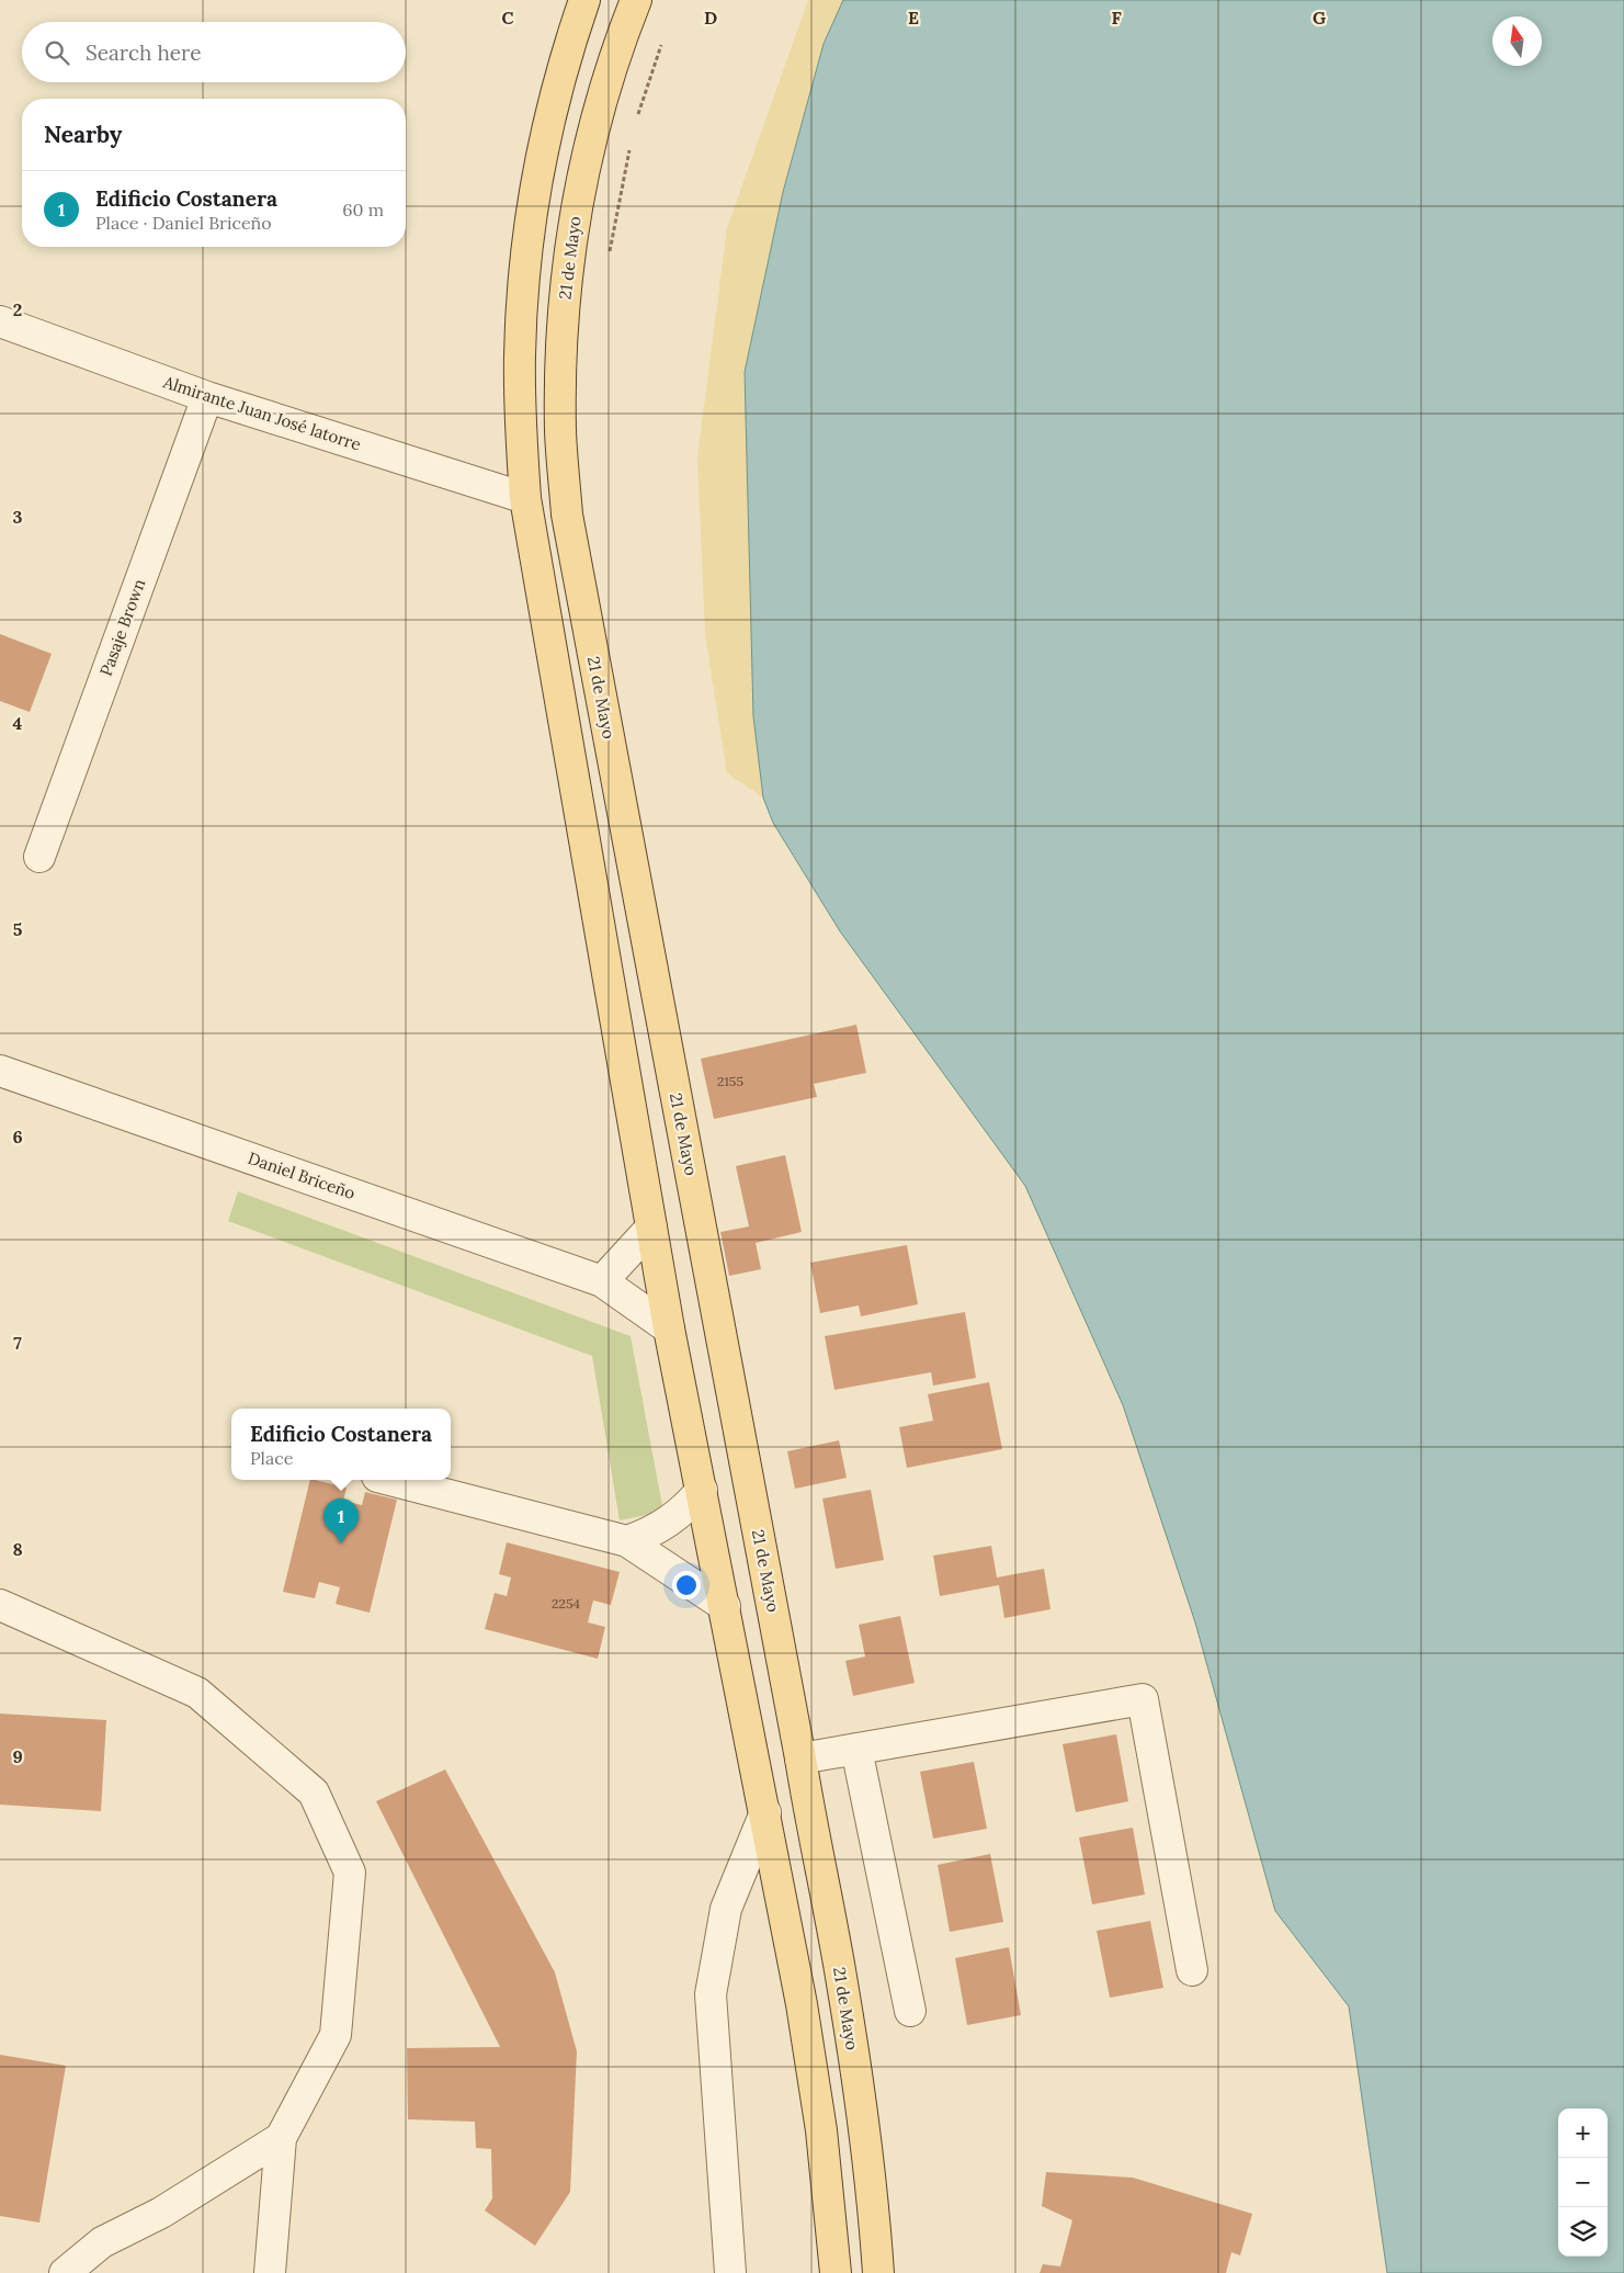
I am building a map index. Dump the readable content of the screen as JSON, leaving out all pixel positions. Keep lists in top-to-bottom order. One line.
{"streets":{"main road":["21 de Mayo"],"street":["Almirante Juan José latorre","Pasaje Brown","Daniel Briceño"]},"crossings":[["Almirante Juan José latorre","Pasaje Brown"]],"house_numbers":["2155","2254"],"north":"top","page":{"search":"Search here","heading":"Nearby","list":[{"mark":"1","name":"Edificio Costanera","note":"Place · Daniel Briceño","value":"60 m"}],"popup":["Edificio Costanera","Place"],"pins":"1","map_buttons":["+","−"]},"grid":{"columns":["C","D","E","F","G"],"rows":["2","3","4","5","6","7","8","9"]}}
